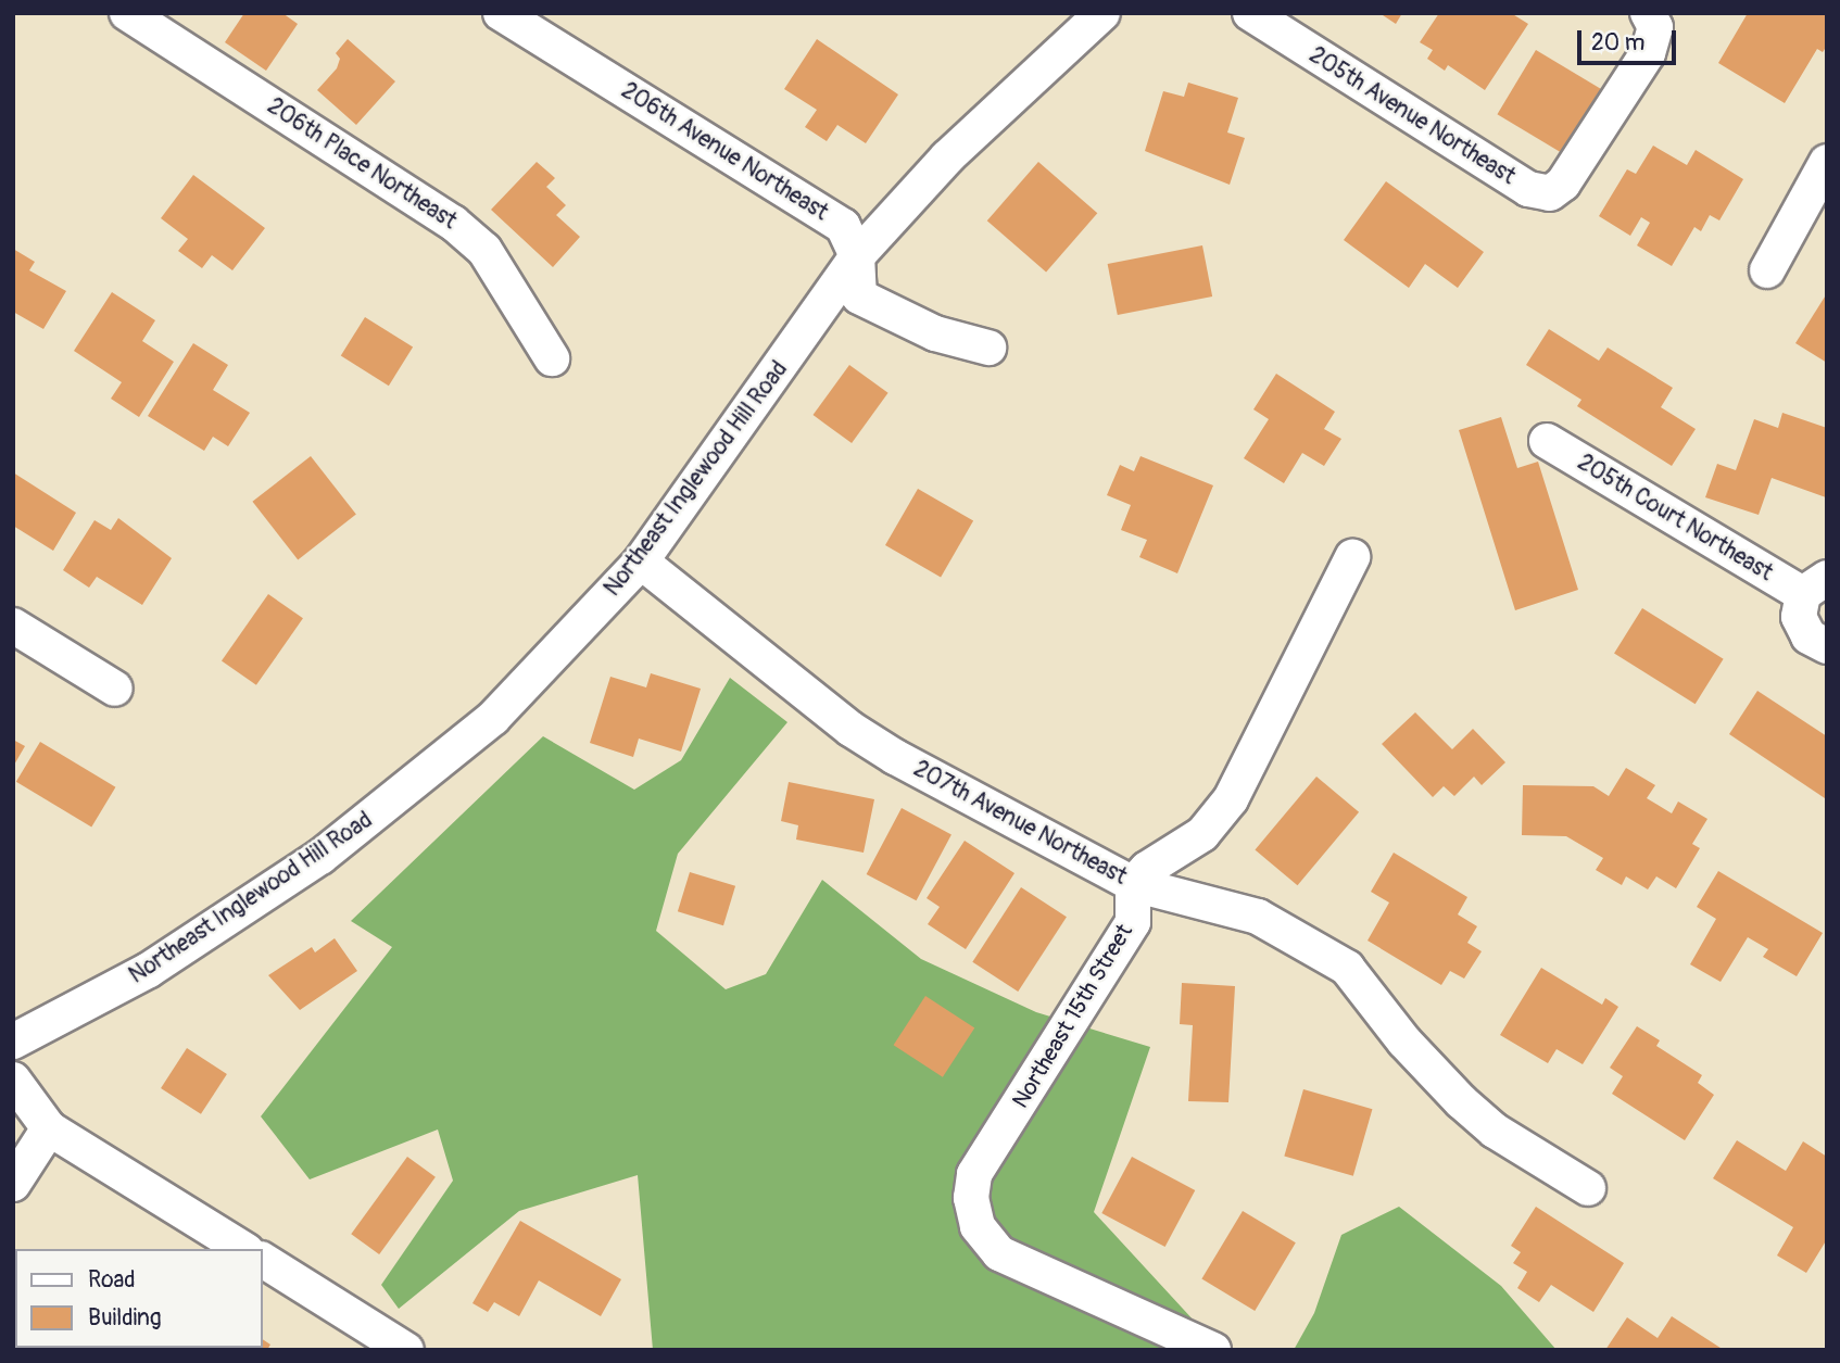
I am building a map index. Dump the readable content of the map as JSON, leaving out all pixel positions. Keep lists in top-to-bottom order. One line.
{"streets":{"street":["205th Avenue Northeast","206th Avenue Northeast","206th Place Northeast","Northeast Inglewood Hill Road","205th Court Northeast","207th Avenue Northeast","Northeast 15th Street"]},"crossings":[["206th Avenue Northeast","Northeast Inglewood Hill Road"],["Northeast Inglewood Hill Road","207th Avenue Northeast"],["207th Avenue Northeast","Northeast 15th Street"]],"legend":["Road","Building"],"scale_bar":"20 m"}
